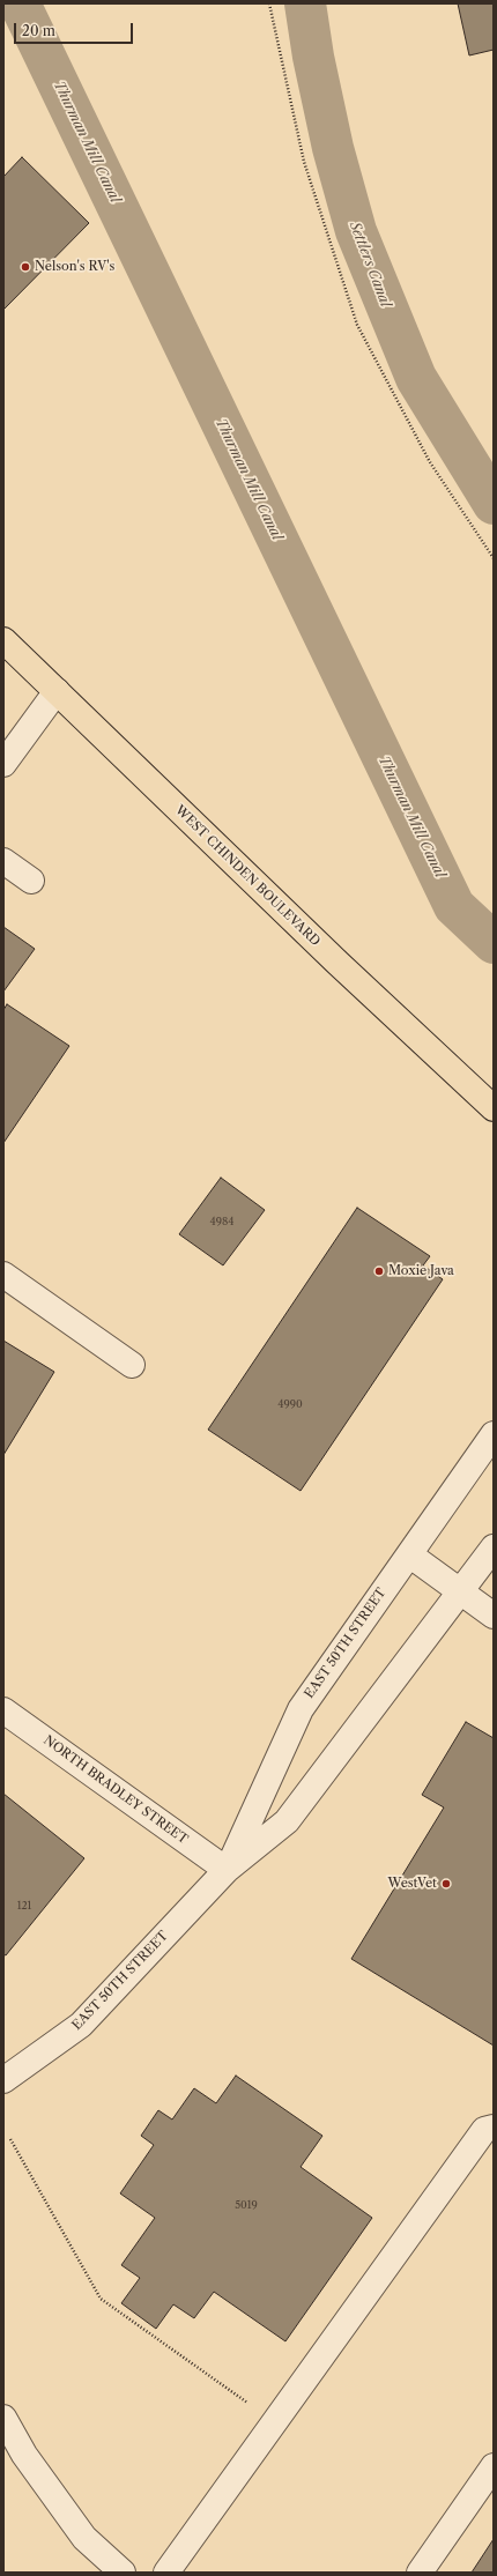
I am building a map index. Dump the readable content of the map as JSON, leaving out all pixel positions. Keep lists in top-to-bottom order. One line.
{"streets":{"main road":["WEST CHINDEN BOULEVARD"],"street":["EAST 50TH STREET","NORTH BRADLEY STREET"]},"crossings":[["EAST 50TH STREET","NORTH BRADLEY STREET"]],"water":["Thurman Mill Canal","Settlers Canal"],"places":["Nelson's RV's","Moxie Java","WestVet"],"house_numbers":["4984","4990","121","5019"],"scale_bar":"20 m"}
